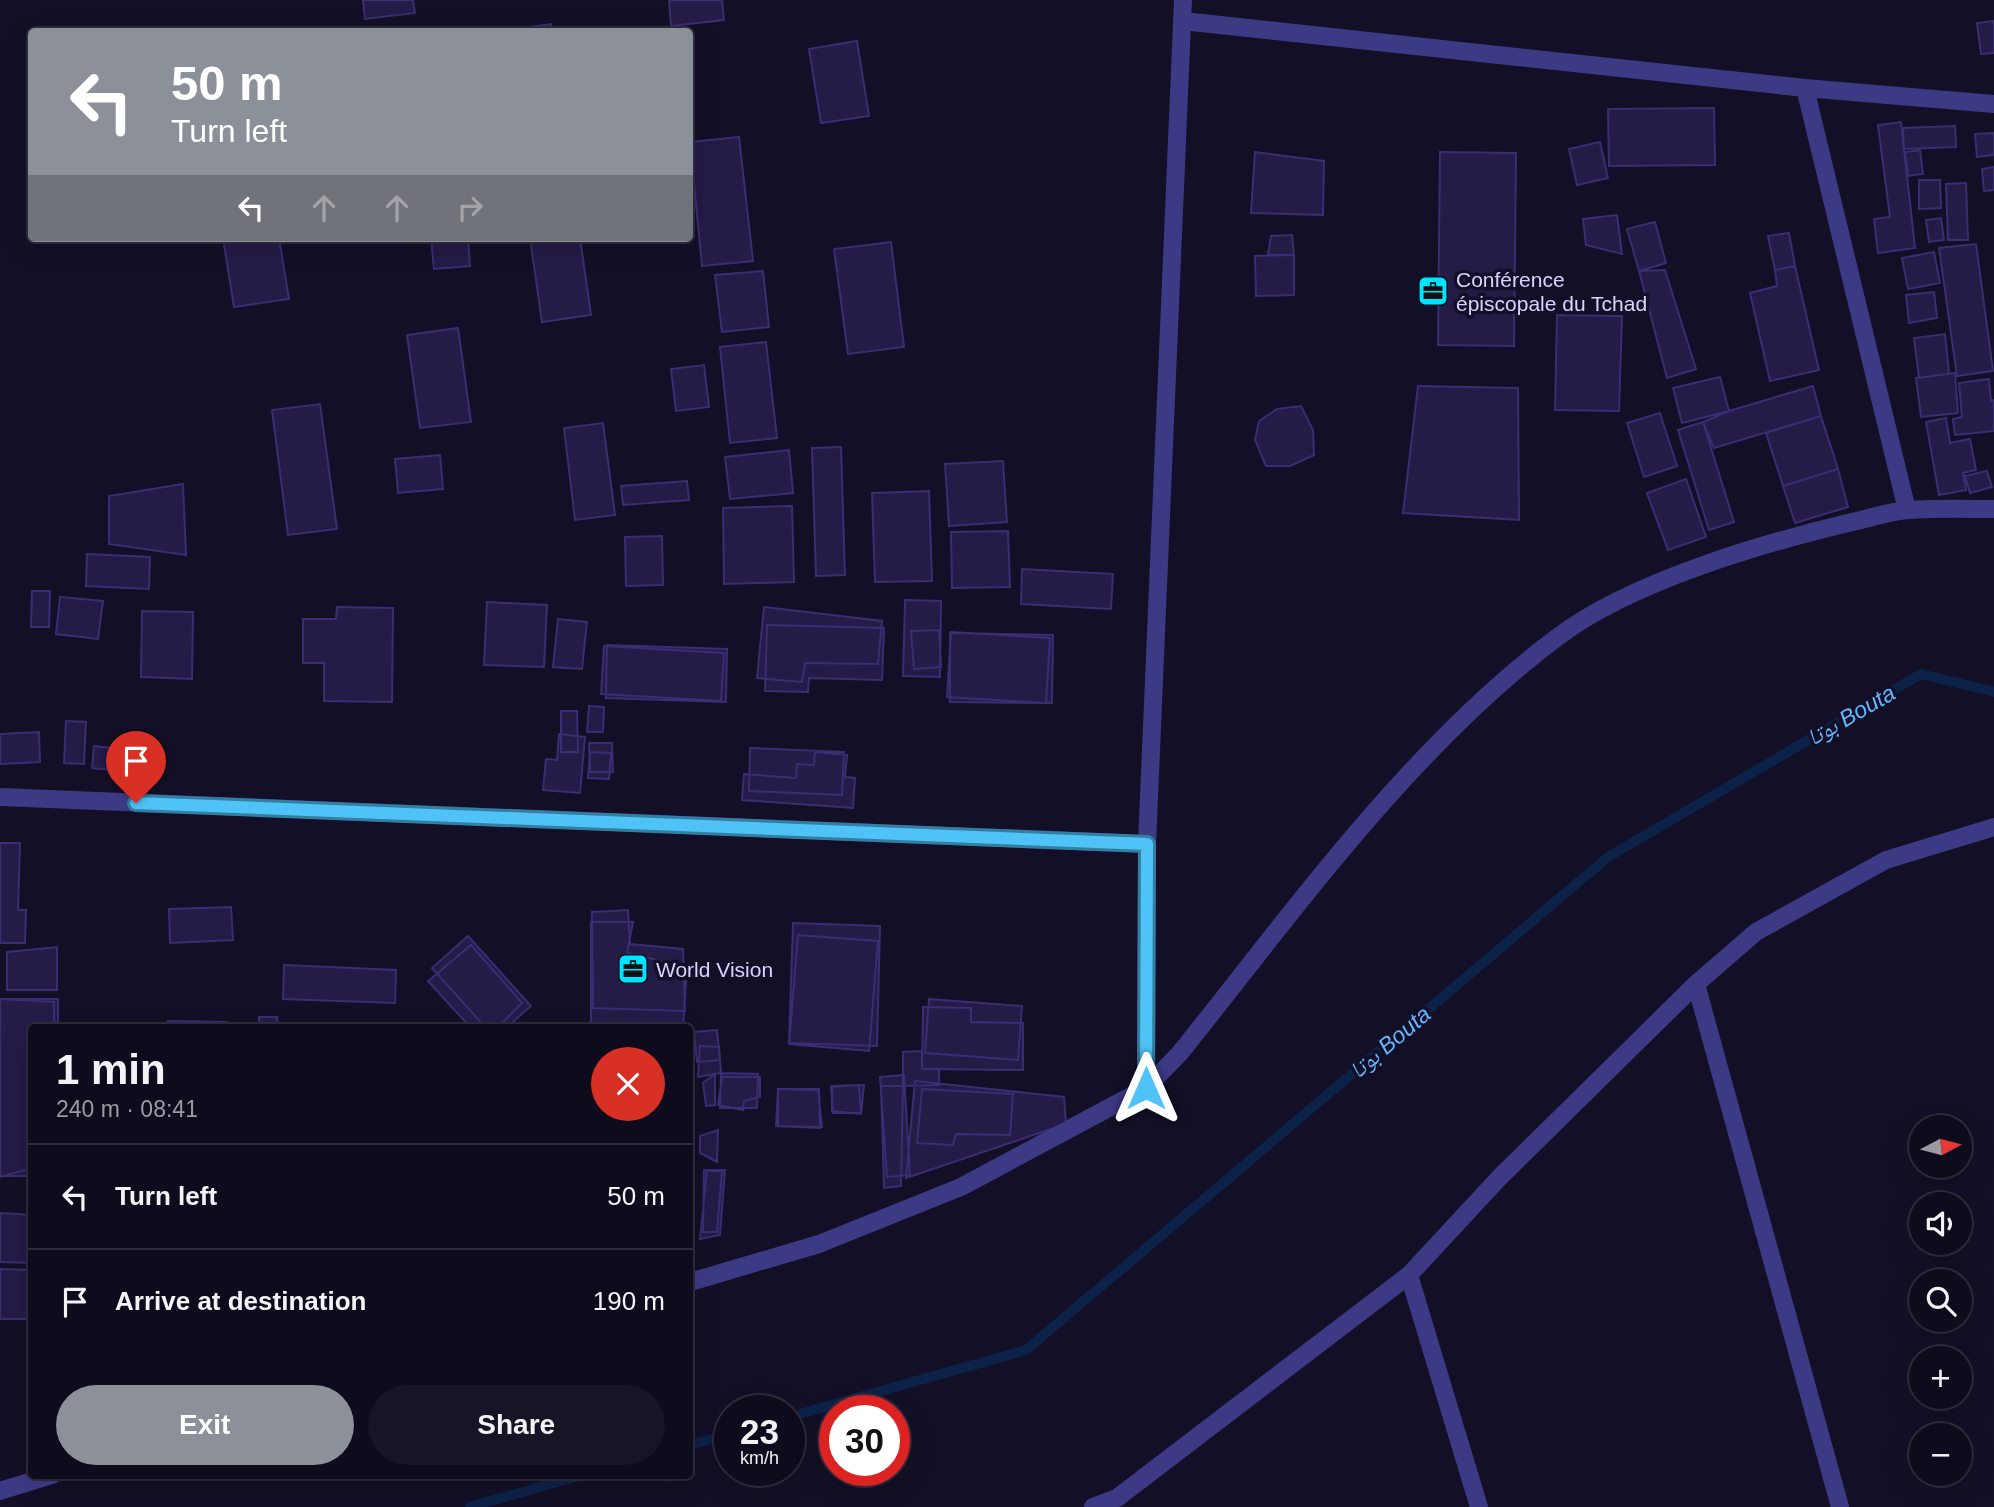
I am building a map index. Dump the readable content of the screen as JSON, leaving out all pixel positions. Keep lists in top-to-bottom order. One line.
{"water":["بوتا Bouta"],"places":{"office":["Conférence épiscopale du Tchad","World Vision"]},"north":"right","page":{"turn":["50 m","Turn left"],"heading":["1 min","240 m · 08:41"],"map_buttons":["+","−"],"list":[{"name":"Turn left","value":"50 m"},{"name":"Arrive at destination","value":"190 m"}],"buttons":["Exit","Share"],"speed":"23 km/h","limit":"30"}}
